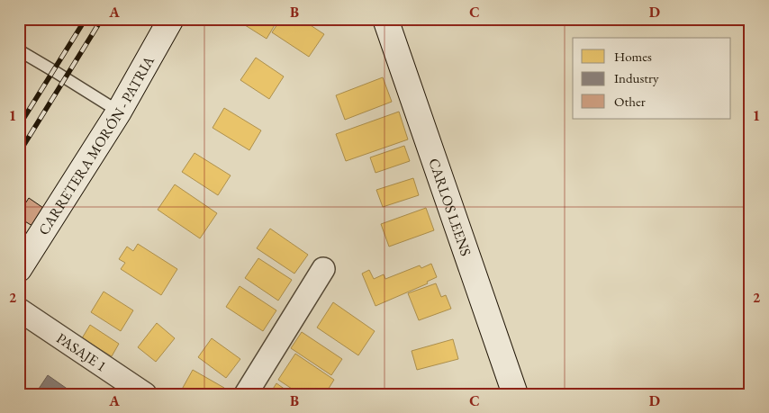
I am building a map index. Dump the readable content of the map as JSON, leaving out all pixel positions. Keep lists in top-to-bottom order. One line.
{"streets":{"street":["CARRETERA MORÓN - PATRIA","CARLOS LEENS","PASAJE 1"]},"legend":["Homes","Industry","Other"],"grid":{"columns":["A","B","C","D"],"rows":["1","2"]}}
